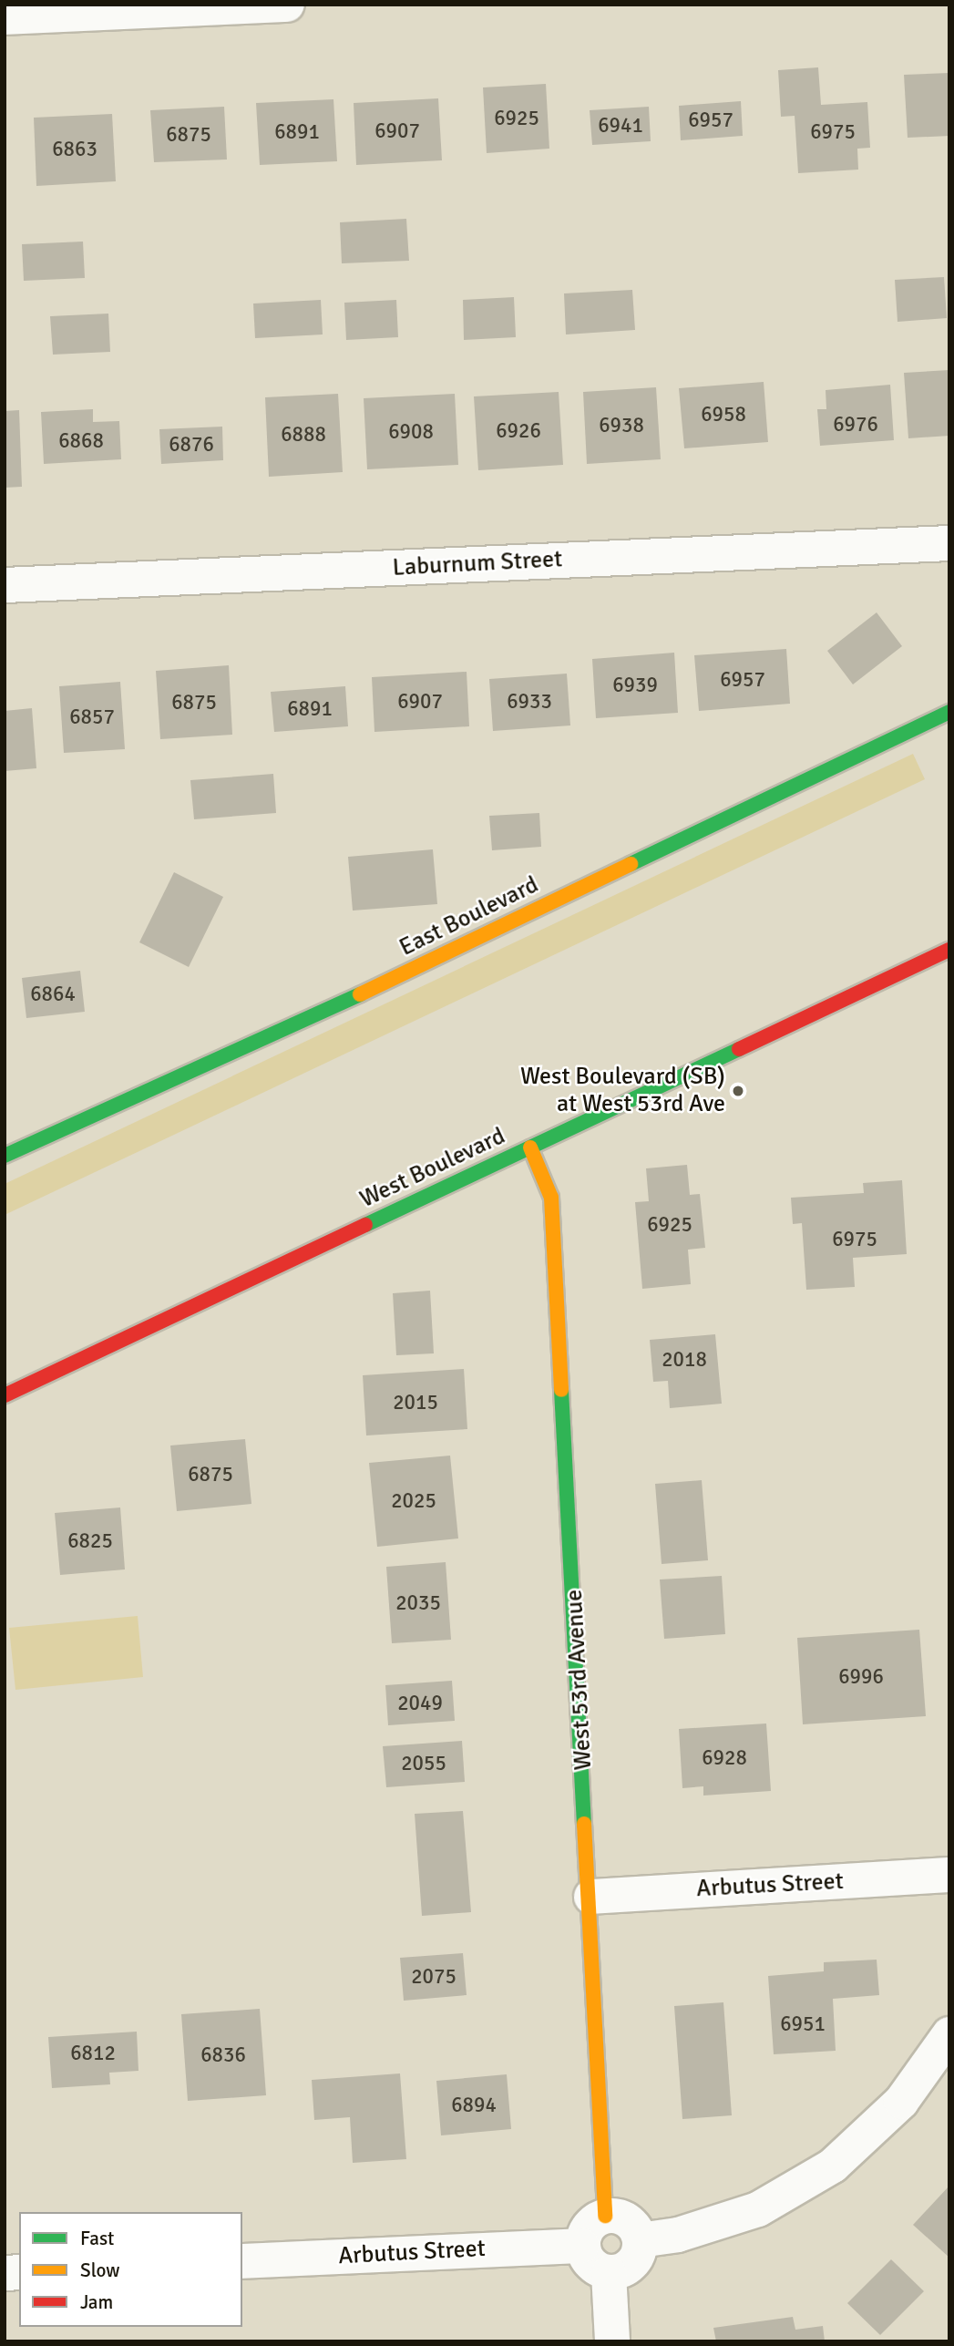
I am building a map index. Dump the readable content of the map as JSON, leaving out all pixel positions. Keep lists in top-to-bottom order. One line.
{"streets":{"street":["Laburnum Street","East Boulevard","West Boulevard","West 53rd Avenue","Arbutus Street"]},"crossings":[["West Boulevard","West 53rd Avenue"],["West 53rd Avenue","Arbutus Street"]],"places":["West Boulevard (SB) at West 53rd Ave"],"house_numbers":["6925","6957","6941","6907","6891","6975","6875","6863","6958","6976","6938","6926","6908","6888","6868","6876","6957","6939","6907","6933","6875","6891","6857","6864","6925","6975","2018","2015","6875","2025","6825","2035","6996","2049","6928","2055","2075","6951","6812","6836","6894"],"legend":["Fast","Slow","Jam"]}
